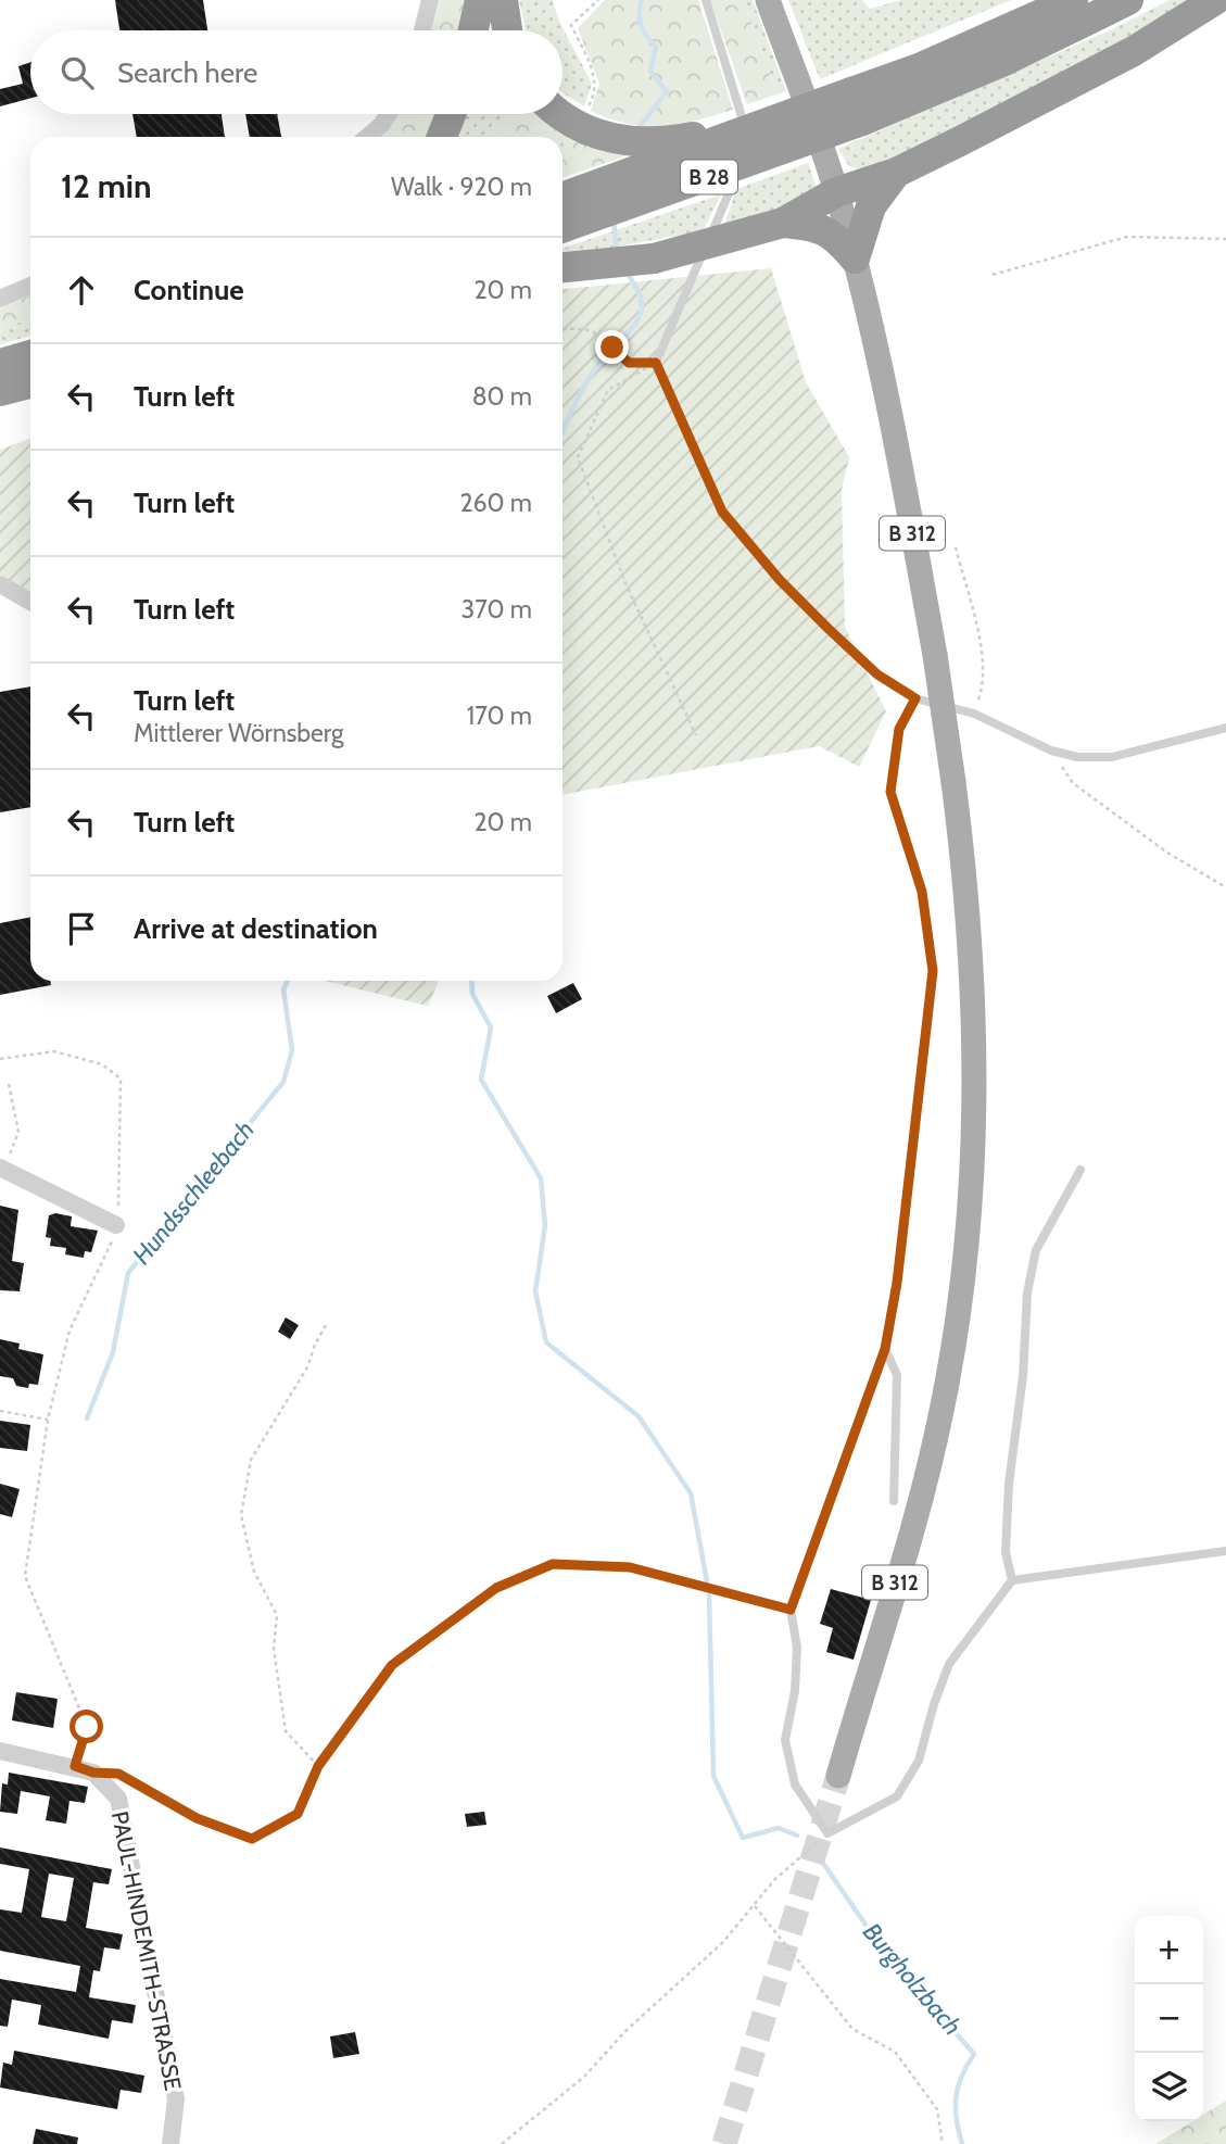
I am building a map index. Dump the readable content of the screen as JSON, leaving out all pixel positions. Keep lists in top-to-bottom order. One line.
{"streets":{"highway":["B 28","B 312"],"street":["PAUL-HINDEMITH-STRASSE"]},"water":["Hundsschleebach","Burgholzbach"],"page":{"search":"Search here","heading":["12 min","Walk · 920 m"],"list":[["Continue","20 m"],["Turn left","80 m"],["Turn left","260 m"],["Turn left","370 m"],["Turn left","Mittlerer Wörnsberg","170 m"],["Turn left","20 m"],"Arrive at destination"],"map_buttons":["+","−"]}}
